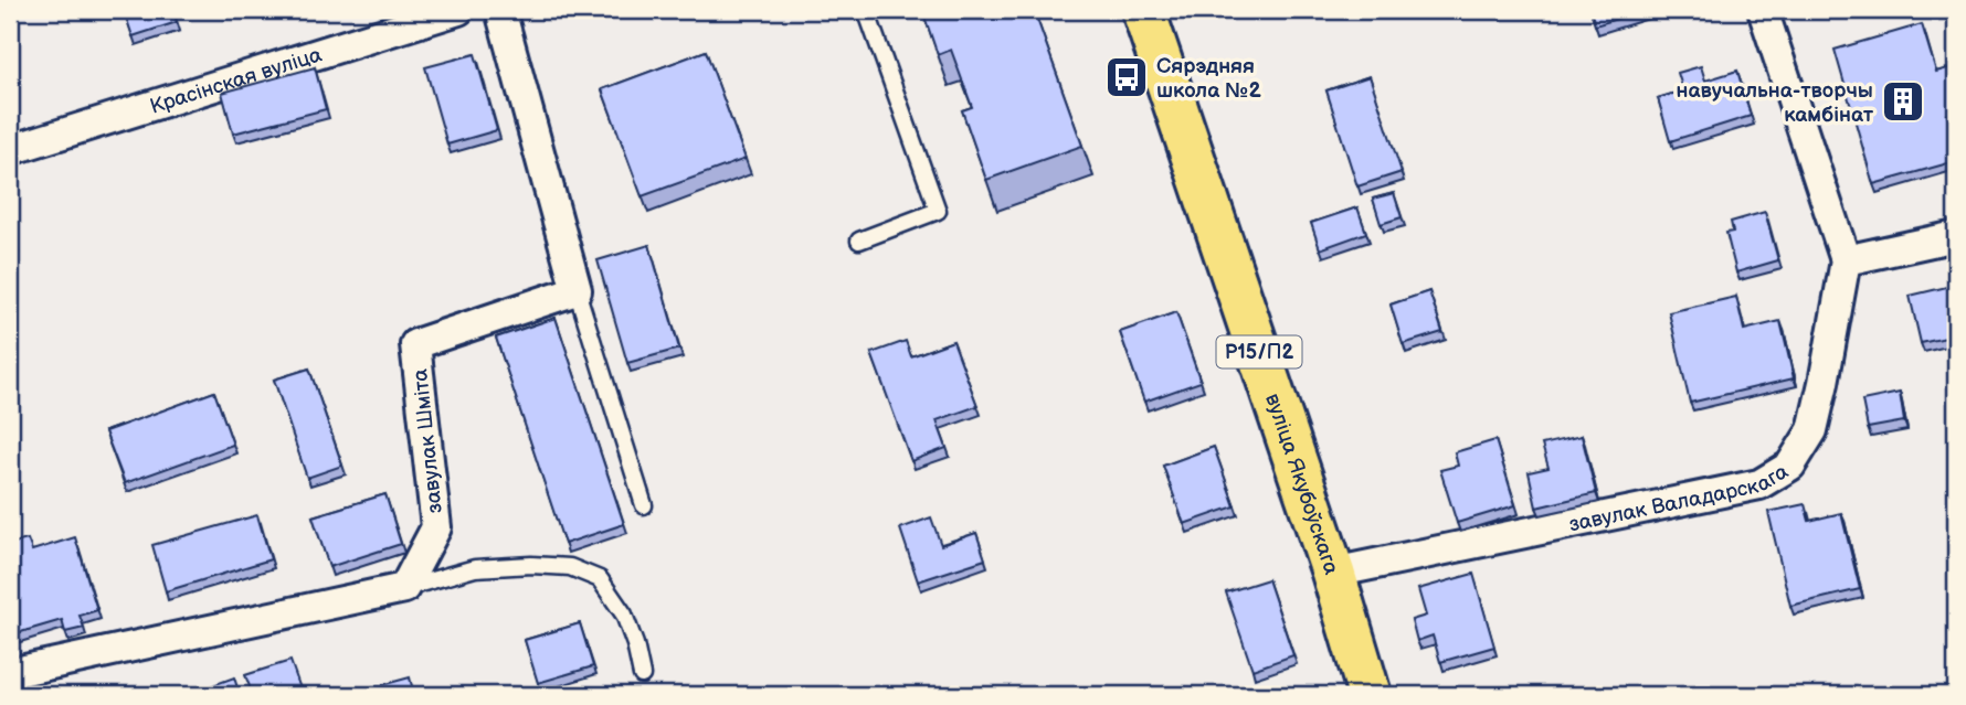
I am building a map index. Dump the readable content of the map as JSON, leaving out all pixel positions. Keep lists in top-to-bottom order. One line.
{"streets":{"main road":["Р15/П2","вуліца Якубоўскага"],"street":["Красінская вуліца","завулак Шміта","завулак Валадарскага"]},"crossings":[["вуліца Якубоўскага","завулак Валадарскага"]],"places":{"bus stop":["Сярэдняя школа №2"],"building":["навучальна-творчы камбінат"]}}
